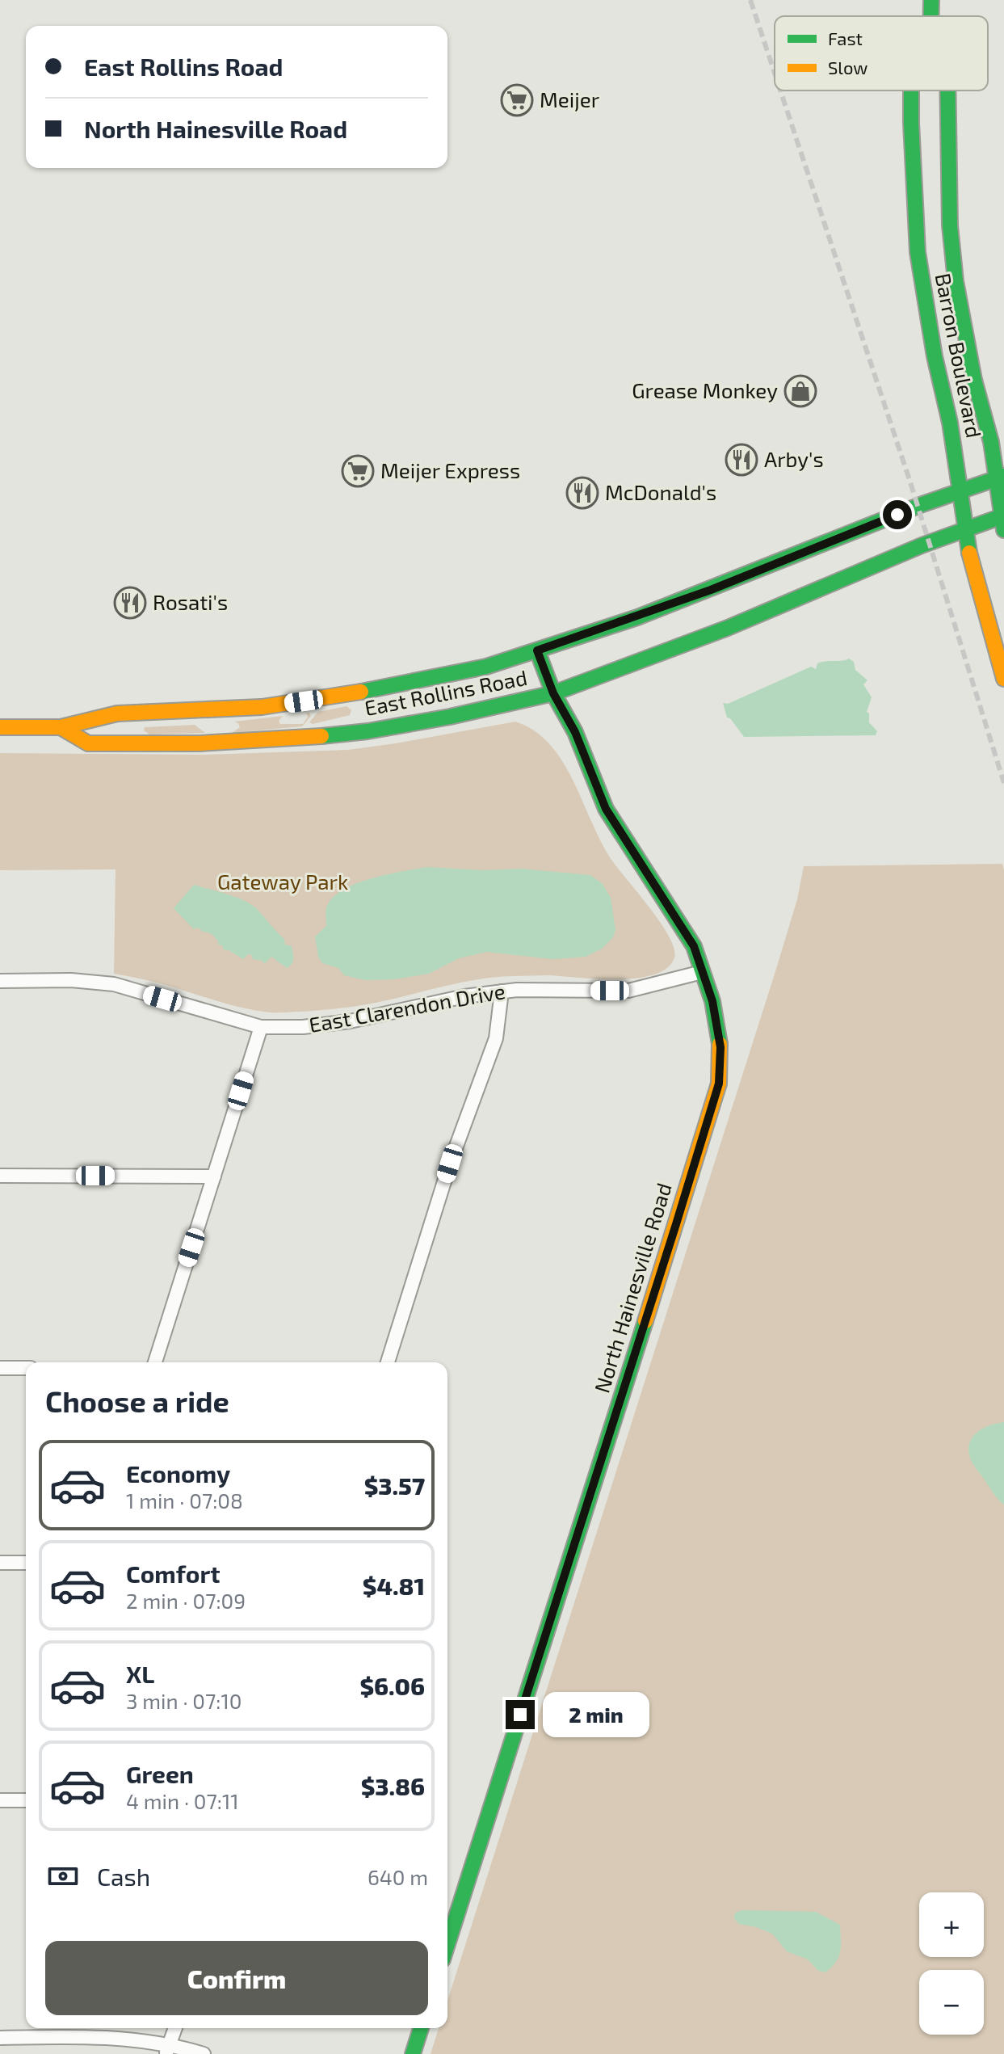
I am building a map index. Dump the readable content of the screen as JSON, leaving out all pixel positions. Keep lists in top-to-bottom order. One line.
{"streets":{"main road":["Barron Boulevard","East Rollins Road","North Hainesville Road"],"street":["East Clarendon Drive"]},"crossings":[["Barron Boulevard","East Rollins Road"],["East Rollins Road","North Hainesville Road"],["East Clarendon Drive","North Hainesville Road"]],"parks":["Gateway Park"],"places":{"supermarket":["Meijer","Meijer Express"],"shop":["Grease Monkey"],"restaurant":["Arby's","McDonald's","Rosati's"]},"legend":["Fast","Slow"],"page":{"banner":["East Rollins Road","North Hainesville Road"],"heading":"Choose a ride","list":[{"name":"Economy","note":"1 min · 07:08","value":"$3.57"},{"name":"Comfort","note":"2 min · 07:09","value":"$4.81"},{"name":"XL","note":"3 min · 07:10","value":"$6.06"},{"name":"Green","note":"4 min · 07:11","value":"$3.86"}],"bubble":"2 min","pay":["Cash","640 m"],"map_buttons":["+","−"],"buttons":"Confirm"}}
